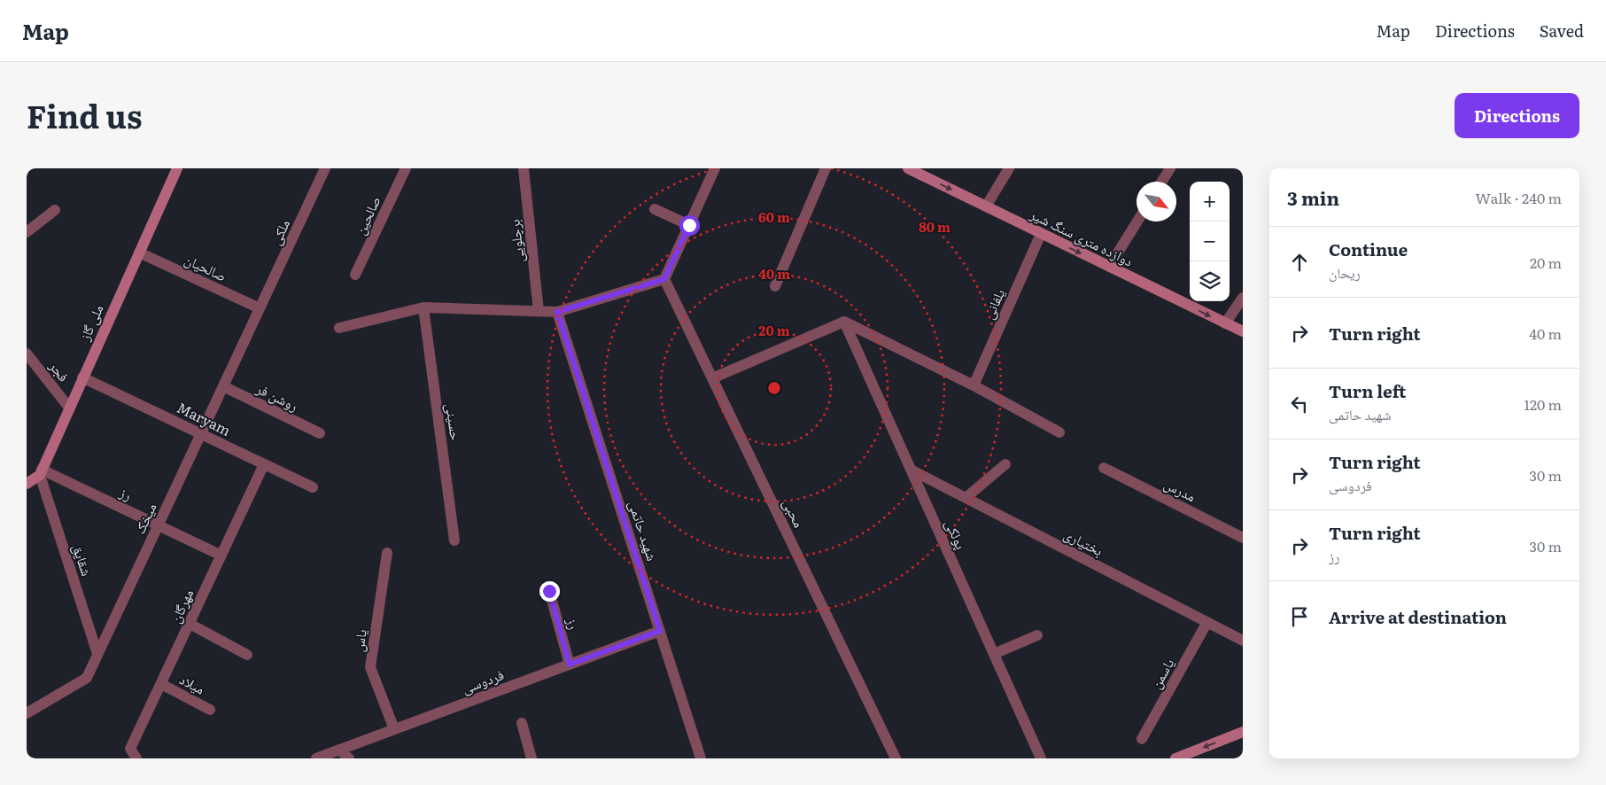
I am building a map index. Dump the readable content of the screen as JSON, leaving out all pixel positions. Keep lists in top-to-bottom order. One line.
{"streets":{"street":["صالحین","ملکی","دوازده متری سنگ شیر","برچلویی","صالحیان","یلفانی","ملی گاز","فجر","روشن فر","Maryam","حسینی","مدرس","رز","محبی","میخک","شهید حاتمی","پولکی","بختیاری","شقایق","مهرگان","یاس","یاسمن","فردوسی","میلاد"]},"crossings":[["ملکی","صالحیان"],["ملکی","میخک"],["دوازده متری سنگ شیر","یلفانی"],["صالحیان","ملی گاز"],["صالحیان","میخک"],["ملی گاز","فجر"],["ملی گاز","Maryam"],["ملی گاز","رز"],["ملی گاز","شقایق"],["روشن فر","میخک"],["Maryam","میخک"],["Maryam","مهرگان"],["رز","میخک"],["رز","شقایق"],["رز","مهرگان"],["رز","فردوسی"],["میخک","شقایق"],["شهید حاتمی","فردوسی"],["پولکی","بختیاری"],["بختیاری","یاسمن"],["مهرگان","میلاد"],["یاس","فردوسی"]],"one_way":["دوازده متری سنگ شیر"],"north":"bottom right","page":{"header":"Map","nav":["Map","Directions","Saved"],"title":"Find us","buttons":"Directions","heading":["3 min","Walk · 240 m"],"map_buttons":["+","−"],"list":[["Continue","ریحان","20 m"],["Turn right","40 m"],["Turn left","شهید حاتمی","120 m"],["Turn right","فردوسی","30 m"],["Turn right","رز","30 m"],"Arrive at destination"]},"rings":["60 m","80 m","40 m","20 m"]}
